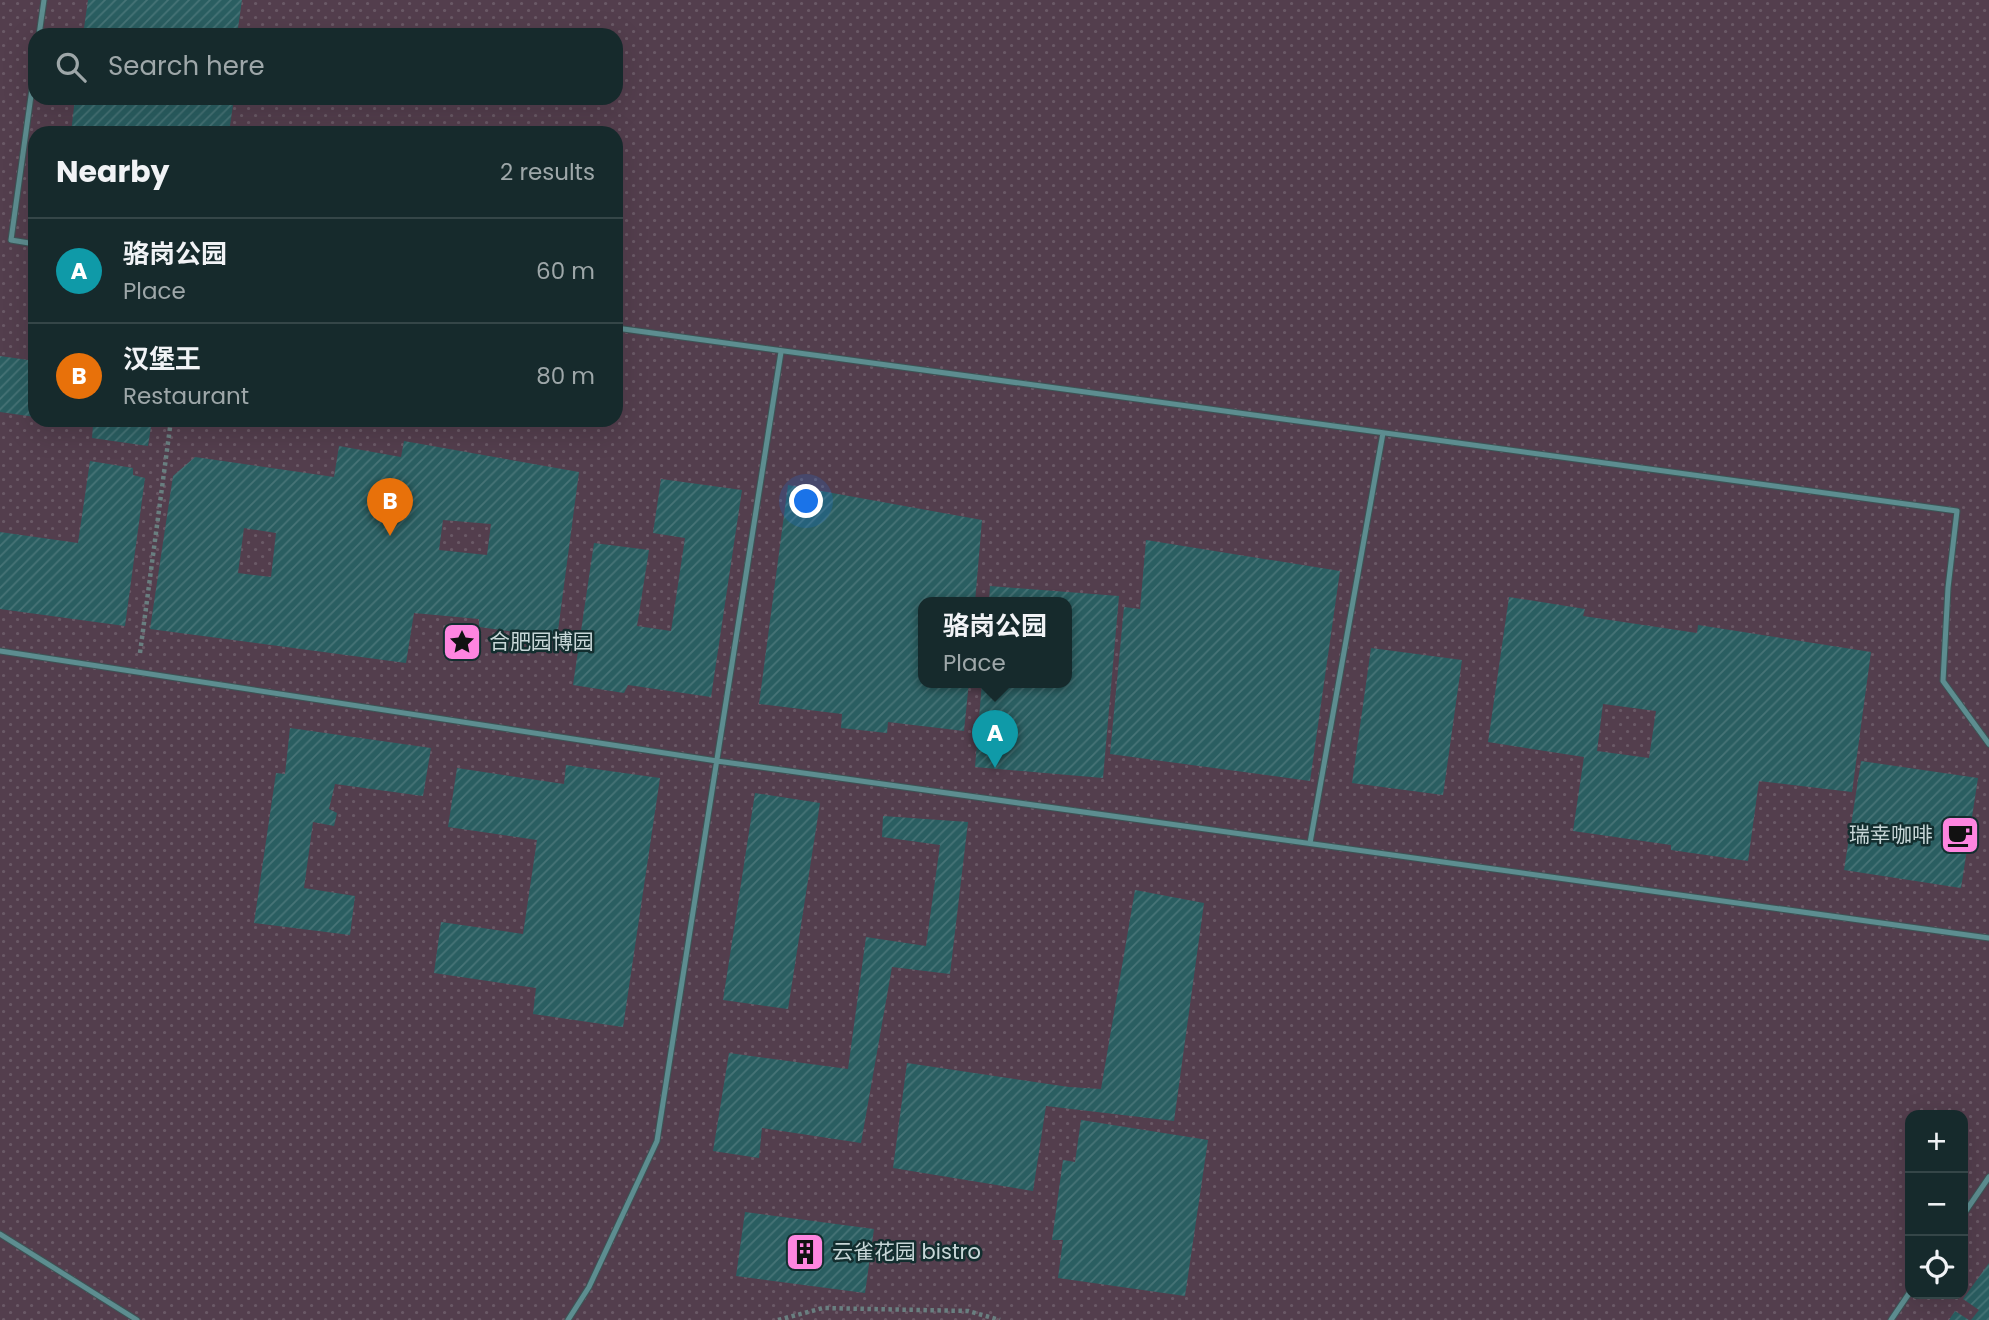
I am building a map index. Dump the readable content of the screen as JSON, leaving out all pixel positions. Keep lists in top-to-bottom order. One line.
{"places":{"place":["合肥园博园"],"cafe":["瑞幸咖啡"],"building":["云雀花园 bistro"]},"page":{"search":"Search here","heading":["Nearby","2 results"],"list":[{"mark":"A","name":"骆岗公园","note":"Place","value":"60 m"},{"mark":"B","name":"汉堡王","note":"Restaurant","value":"80 m"}],"pins":["B","A"],"popup":["骆岗公园","Place"],"map_buttons":["+","−"]}}
